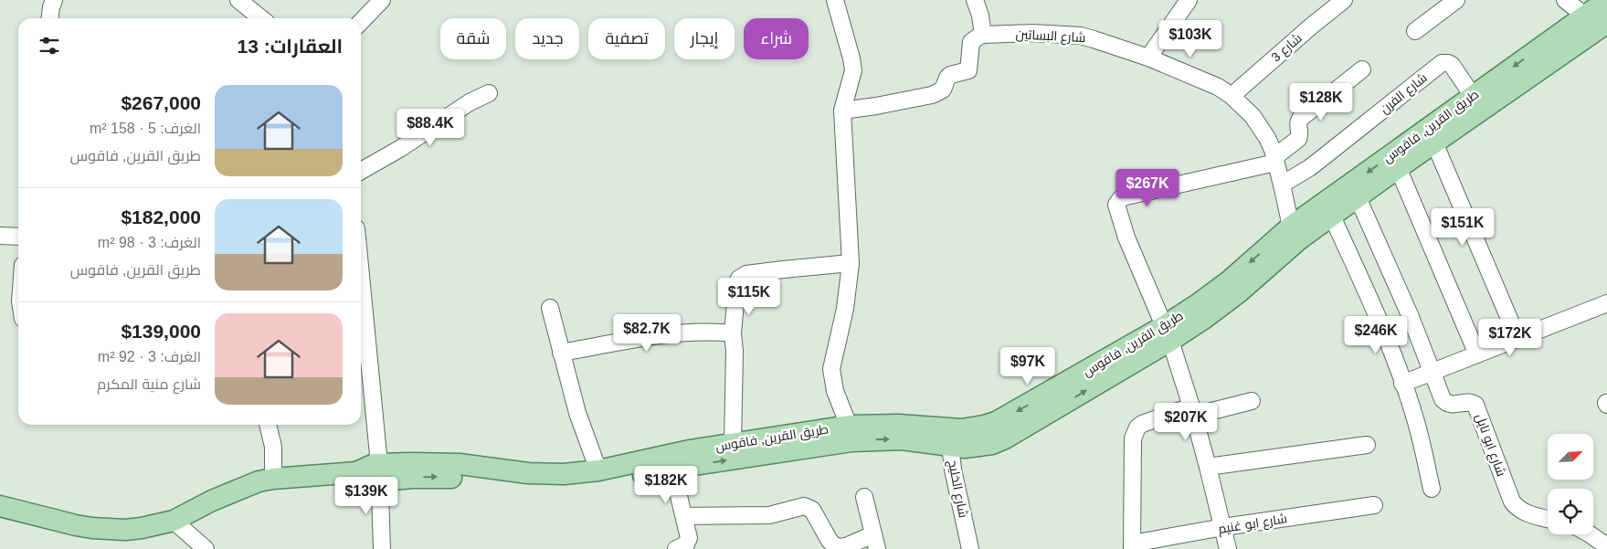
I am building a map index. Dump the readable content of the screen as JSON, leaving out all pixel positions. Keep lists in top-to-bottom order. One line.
{"streets":{"main road":["طريق القرين, فاقوس"],"street":["شارع البساتين","شارع 3","شارع الفرن","شارع ابو نايل","شارع الخليج","شارع ابو غنيم"]},"crossings":[["شارع البساتين","شارع 3"],["شارع البساتين","شارع الفرن"],["شارع البساتين","طريق القرين, فاقوس"],["شارع الفرن","طريق القرين, فاقوس"],["طريق القرين, فاقوس","شارع الخليج"]],"north":"top right","page":{"chip":["شراء","إيجار","تصفية","جديد","شقة"],"heading":"العقارات: 13","price":["$103K","$128K","$88.4K","$267K","$151K","$115K","$82.7K","$246K","$172K","$97K","$207K","$182K","$139K"],"list":[{"name":"$267,000","note":"الغرف: 5 · 158 m² · طريق القرين, فاقوس"},{"name":"$182,000","note":"الغرف: 3 · 98 m² · طريق القرين, فاقوس"},{"name":"$139,000","note":"الغرف: 3 · 92 m² · شارع منية المكرم"}]}}
